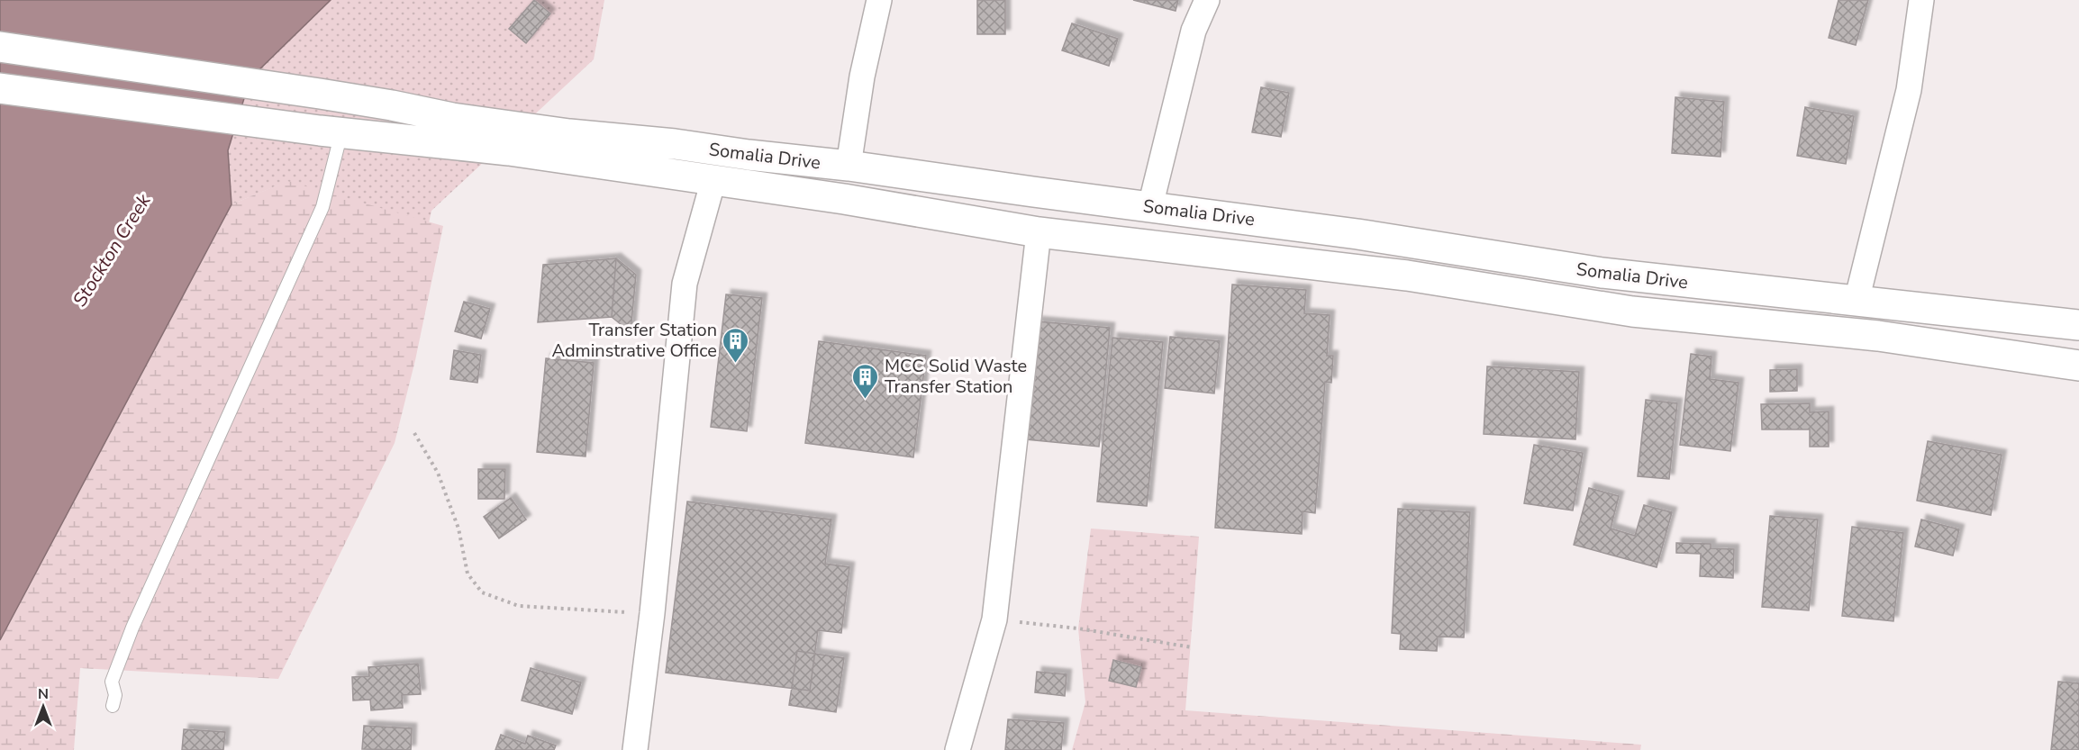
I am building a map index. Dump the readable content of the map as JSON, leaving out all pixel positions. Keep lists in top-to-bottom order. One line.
{"streets":{"main road":["Somalia Drive"]},"water":["Stockton Creek"],"places":{"building":["Transfer Station Adminstrative Office","MCC Solid Waste Transfer Station"]},"north":"top"}
